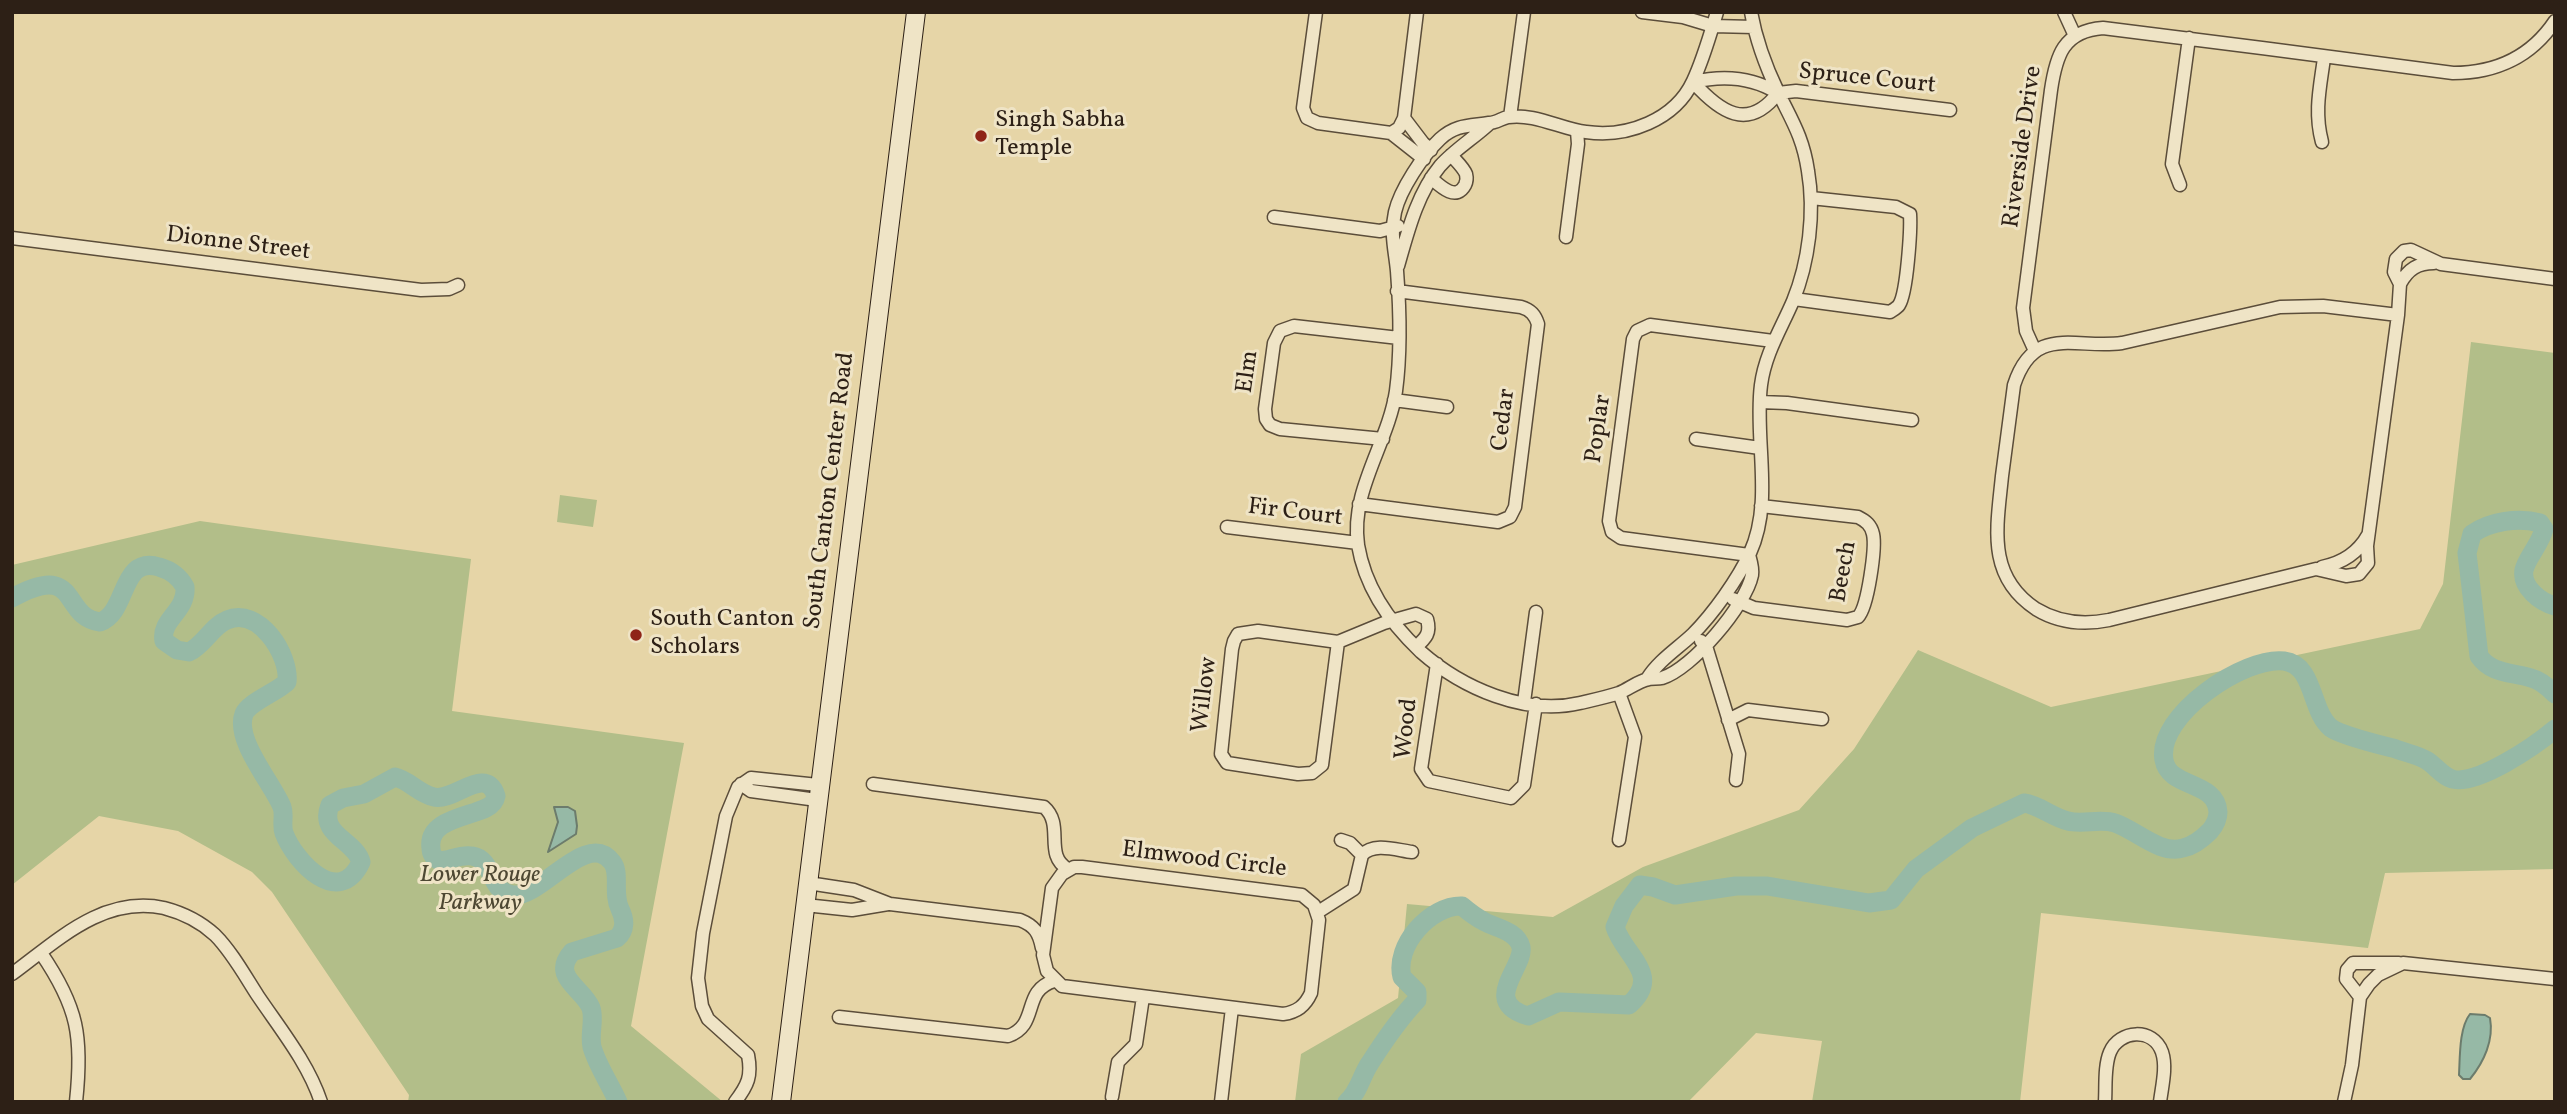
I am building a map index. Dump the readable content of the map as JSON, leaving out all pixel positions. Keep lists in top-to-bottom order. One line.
{"streets":{"main road":["South Canton Center Road"],"street":["Spruce Court","Riverside Drive","Dionne Street","Elm","Cedar","Poplar","Fir Court","Beech","Willow","Wood","Elmwood Circle"]},"parks":["Lower Rouge Parkway"],"places":["Singh Sabha Temple","South Canton Scholars"]}
